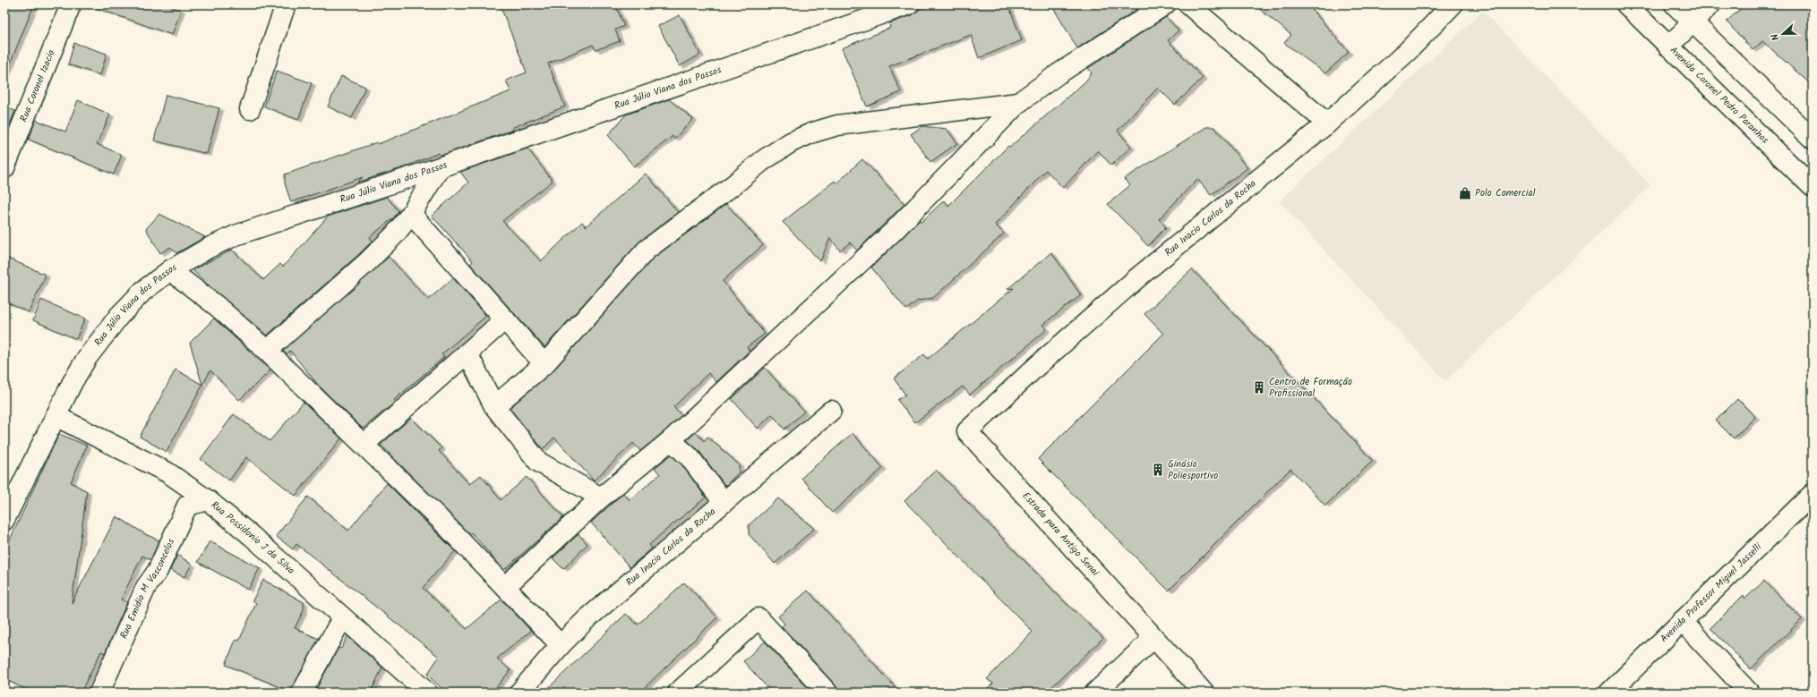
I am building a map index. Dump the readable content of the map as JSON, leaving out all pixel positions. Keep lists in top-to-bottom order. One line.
{"streets":{"street":["Rua Coronel Izacio","Rua Júlio Viana dos Passos","Avenida Coronel Pedro Paranhos","Rua Inacio Carlos da Rocha","Estrada para Antigo Senai","Rua Possidonio J da Silva","Rua Emidio M Vasconcelos","Avenida Professor Miguel Jasselli"]},"crossings":[["Rua Júlio Viana dos Passos","Rua Possidonio J da Silva"],["Rua Inacio Carlos da Rocha","Estrada para Antigo Senai"],["Rua Possidonio J da Silva","Rua Emidio M Vasconcelos"]],"places":{"shop":["Polo Comercial"],"building":["Centro de Formação Profissional","Ginásio Poliesportivo"]},"north":"left"}
